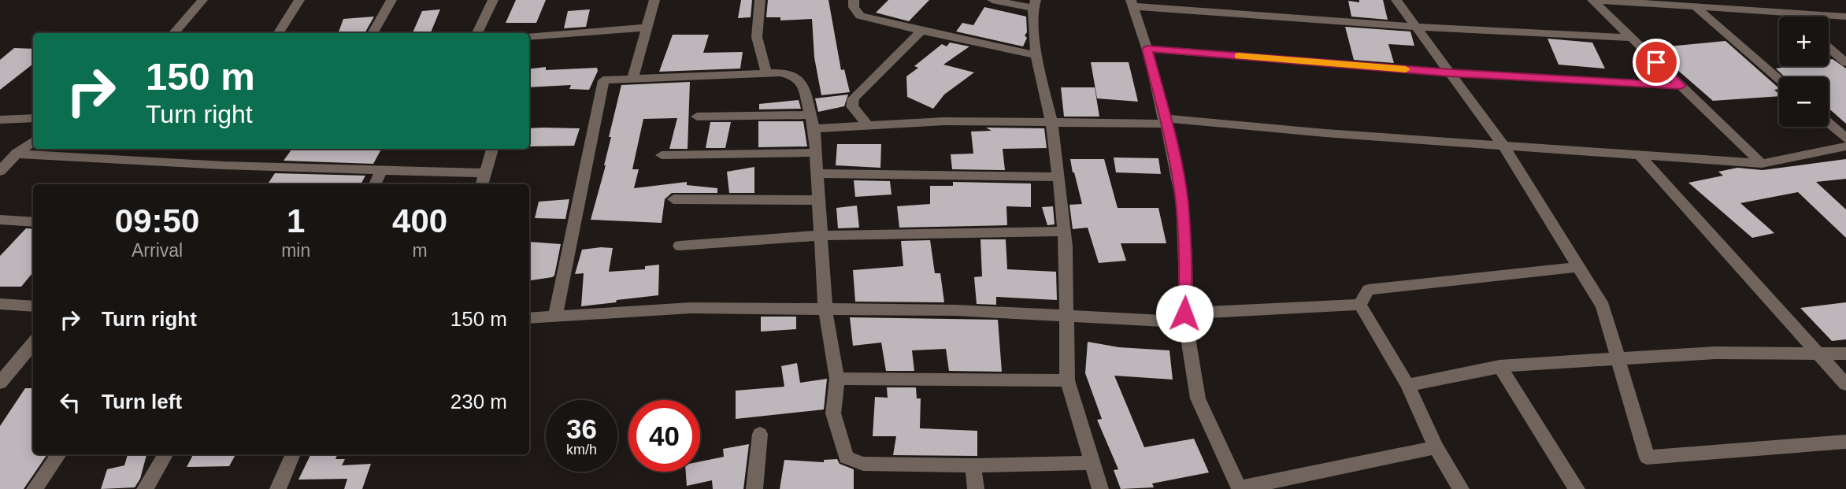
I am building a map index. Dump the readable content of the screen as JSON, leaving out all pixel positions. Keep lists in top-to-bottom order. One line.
{"page":{"map_buttons":["+","−"],"turn":["150 m","Turn right"],"eta":["09:50","Arrival","1","min","400","m"],"list":[{"name":"Turn right","value":"150 m"},{"name":"Turn left","value":"230 m"}],"speed":"36 km/h","limit":"40"}}
